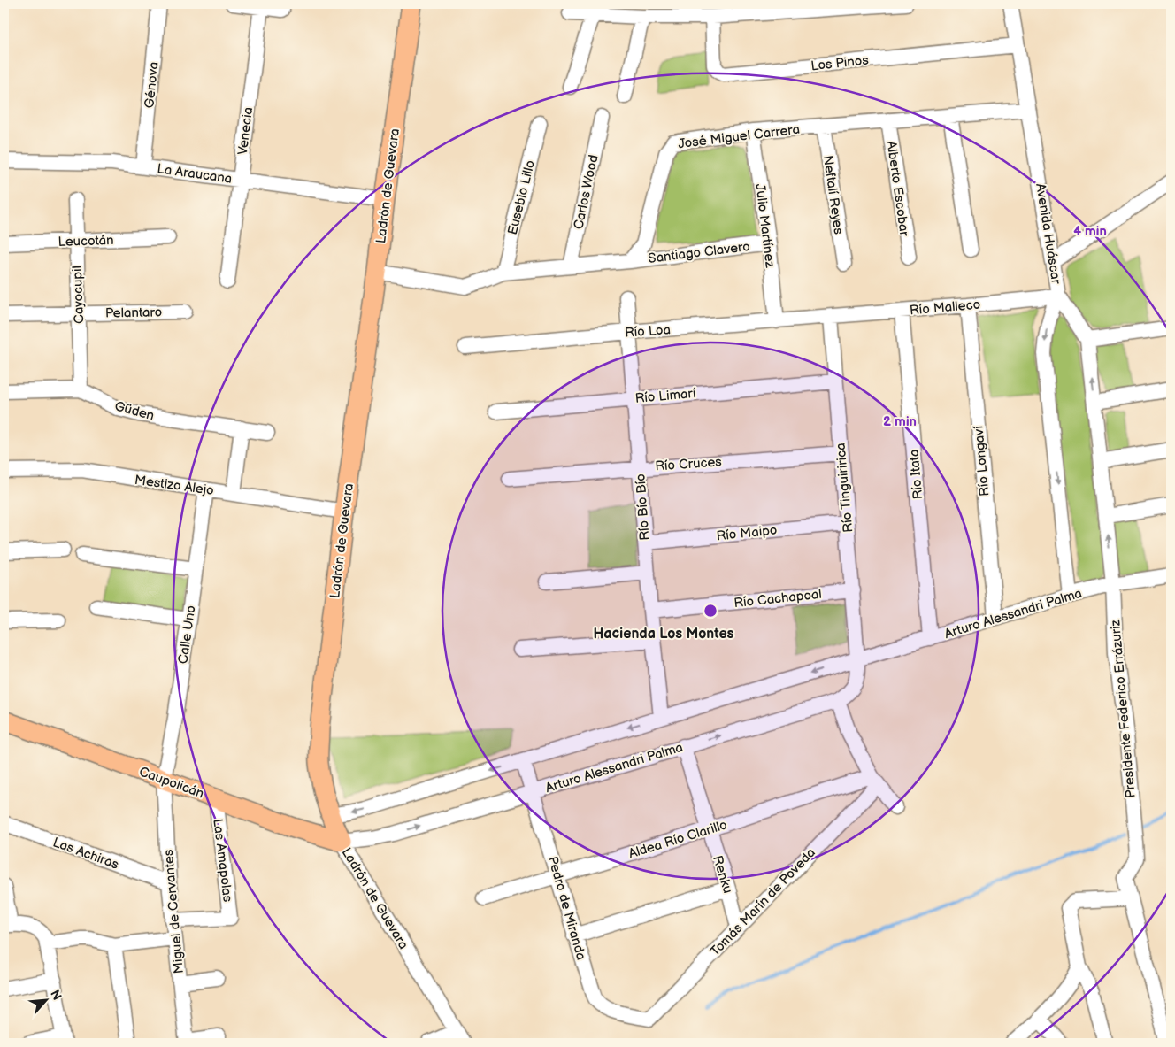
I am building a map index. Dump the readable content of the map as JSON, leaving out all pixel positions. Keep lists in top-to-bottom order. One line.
{"streets":{"main road":["Ladrón de Guevara","Caupolicán"],"street":["Los Pinos","Génova","Venecia","José Miguel Carrera","La Araucana","Alberto Escobar","Carlos Wood","Neftalí Reyes","Eusebio Lillo","Julio Martínez","Avenida Huáscar","Leucotán","Santiago Clavero","Cayocupil","Río Malleco","Pelantaro","Río Loa","Río Limarí","Güden","Río Longaví","Río Cruces","Río Itata","Mestizo Alejo","Río Tinguiririca","Río Bío Bío","Río Maipo","Río Cachapoal","Arturo Alessandri Palma","Calle Uno","Presidente Federico Errázuriz","Aldea Río Clarillo","Las Achiras","Las Amapolas","Renku","Tomás Marín de Poveda","Pedro de Miranda","Miguel de Cervantes"]},"crossings":[["Los Pinos","Avenida Huáscar"],["Génova","La Araucana"],["Venecia","La Araucana"],["José Miguel Carrera","Alberto Escobar"],["José Miguel Carrera","Neftalí Reyes"],["José Miguel Carrera","Julio Martínez"],["José Miguel Carrera","Avenida Huáscar"],["José Miguel Carrera","Santiago Clavero"],["La Araucana","Ladrón de Guevara"],["Ladrón de Guevara","Mestizo Alejo"],["Ladrón de Guevara","Arturo Alessandri Palma"],["Ladrón de Guevara","Caupolicán"],["Julio Martínez","Santiago Clavero"],["Julio Martínez","Río Loa"],["Avenida Huáscar","Río Malleco"],["Avenida Huáscar","Arturo Alessandri Palma"],["Avenida Huáscar","Presidente Federico Errázuriz"],["Leucotán","Cayocupil"],["Cayocupil","Pelantaro"],["Cayocupil","Güden"],["Río Malleco","Río Loa"],["Río Malleco","Río Longaví"],["Río Malleco","Río Itata"],["Río Malleco","Río Tinguiririca"],["Río Malleco","Presidente Federico Errázuriz"],["Río Loa","Río Tinguiririca"],["Río Loa","Río Bío Bío"],["Río Limarí","Río Tinguiririca"],["Río Limarí","Río Bío Bío"],["Río Longaví","Arturo Alessandri Palma"],["Río Cruces","Río Tinguiririca"],["Río Cruces","Río Bío Bío"],["Río Itata","Arturo Alessandri Palma"],["Mestizo Alejo","Calle Uno"],["Río Tinguiririca","Río Maipo"],["Río Tinguiririca","Río Cachapoal"],["Río Tinguiririca","Arturo Alessandri Palma"],["Río Bío Bío","Río Maipo"],["Río Bío Bío","Río Cachapoal"],["Río Bío Bío","Arturo Alessandri Palma"],["Arturo Alessandri Palma","Presidente Federico Errázuriz"],["Arturo Alessandri Palma","Caupolicán"],["Arturo Alessandri Palma","Renku"],["Arturo Alessandri Palma","Pedro de Miranda"],["Calle Uno","Caupolicán"],["Calle Uno","Miguel de Cervantes"],["Caupolicán","Las Amapolas"],["Caupolicán","Miguel de Cervantes"],["Aldea Río Clarillo","Renku"],["Aldea Río Clarillo","Tomás Marín de Poveda"],["Aldea Río Clarillo","Pedro de Miranda"],["Las Achiras","Miguel de Cervantes"],["Las Amapolas","Miguel de Cervantes"],["Renku","Tomás Marín de Poveda"],["Tomás Marín de Poveda","Pedro de Miranda"]],"one_way":["Avenida Huáscar"],"districts":["Hacienda Los Montes"],"north":"top right","rings":["4 min","2 min"]}
